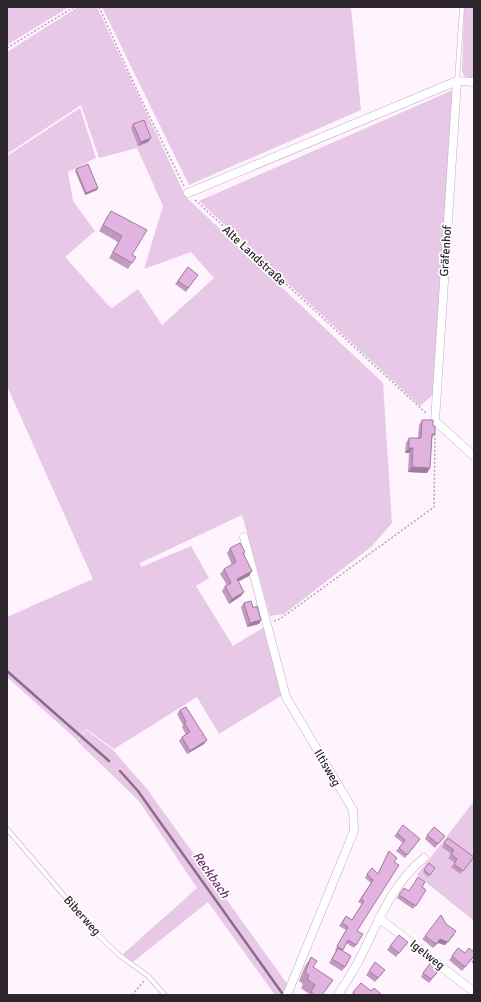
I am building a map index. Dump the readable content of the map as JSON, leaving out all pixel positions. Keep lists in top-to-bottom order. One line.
{"streets":{"street":["Gräfenhof","Iltisweg","Igelweg"],"lane":["Biberweg"],"path":["Alte Landstraße"]},"crossings":[["Gräfenhof","Alte Landstraße"]],"water":["Reckbach"]}
